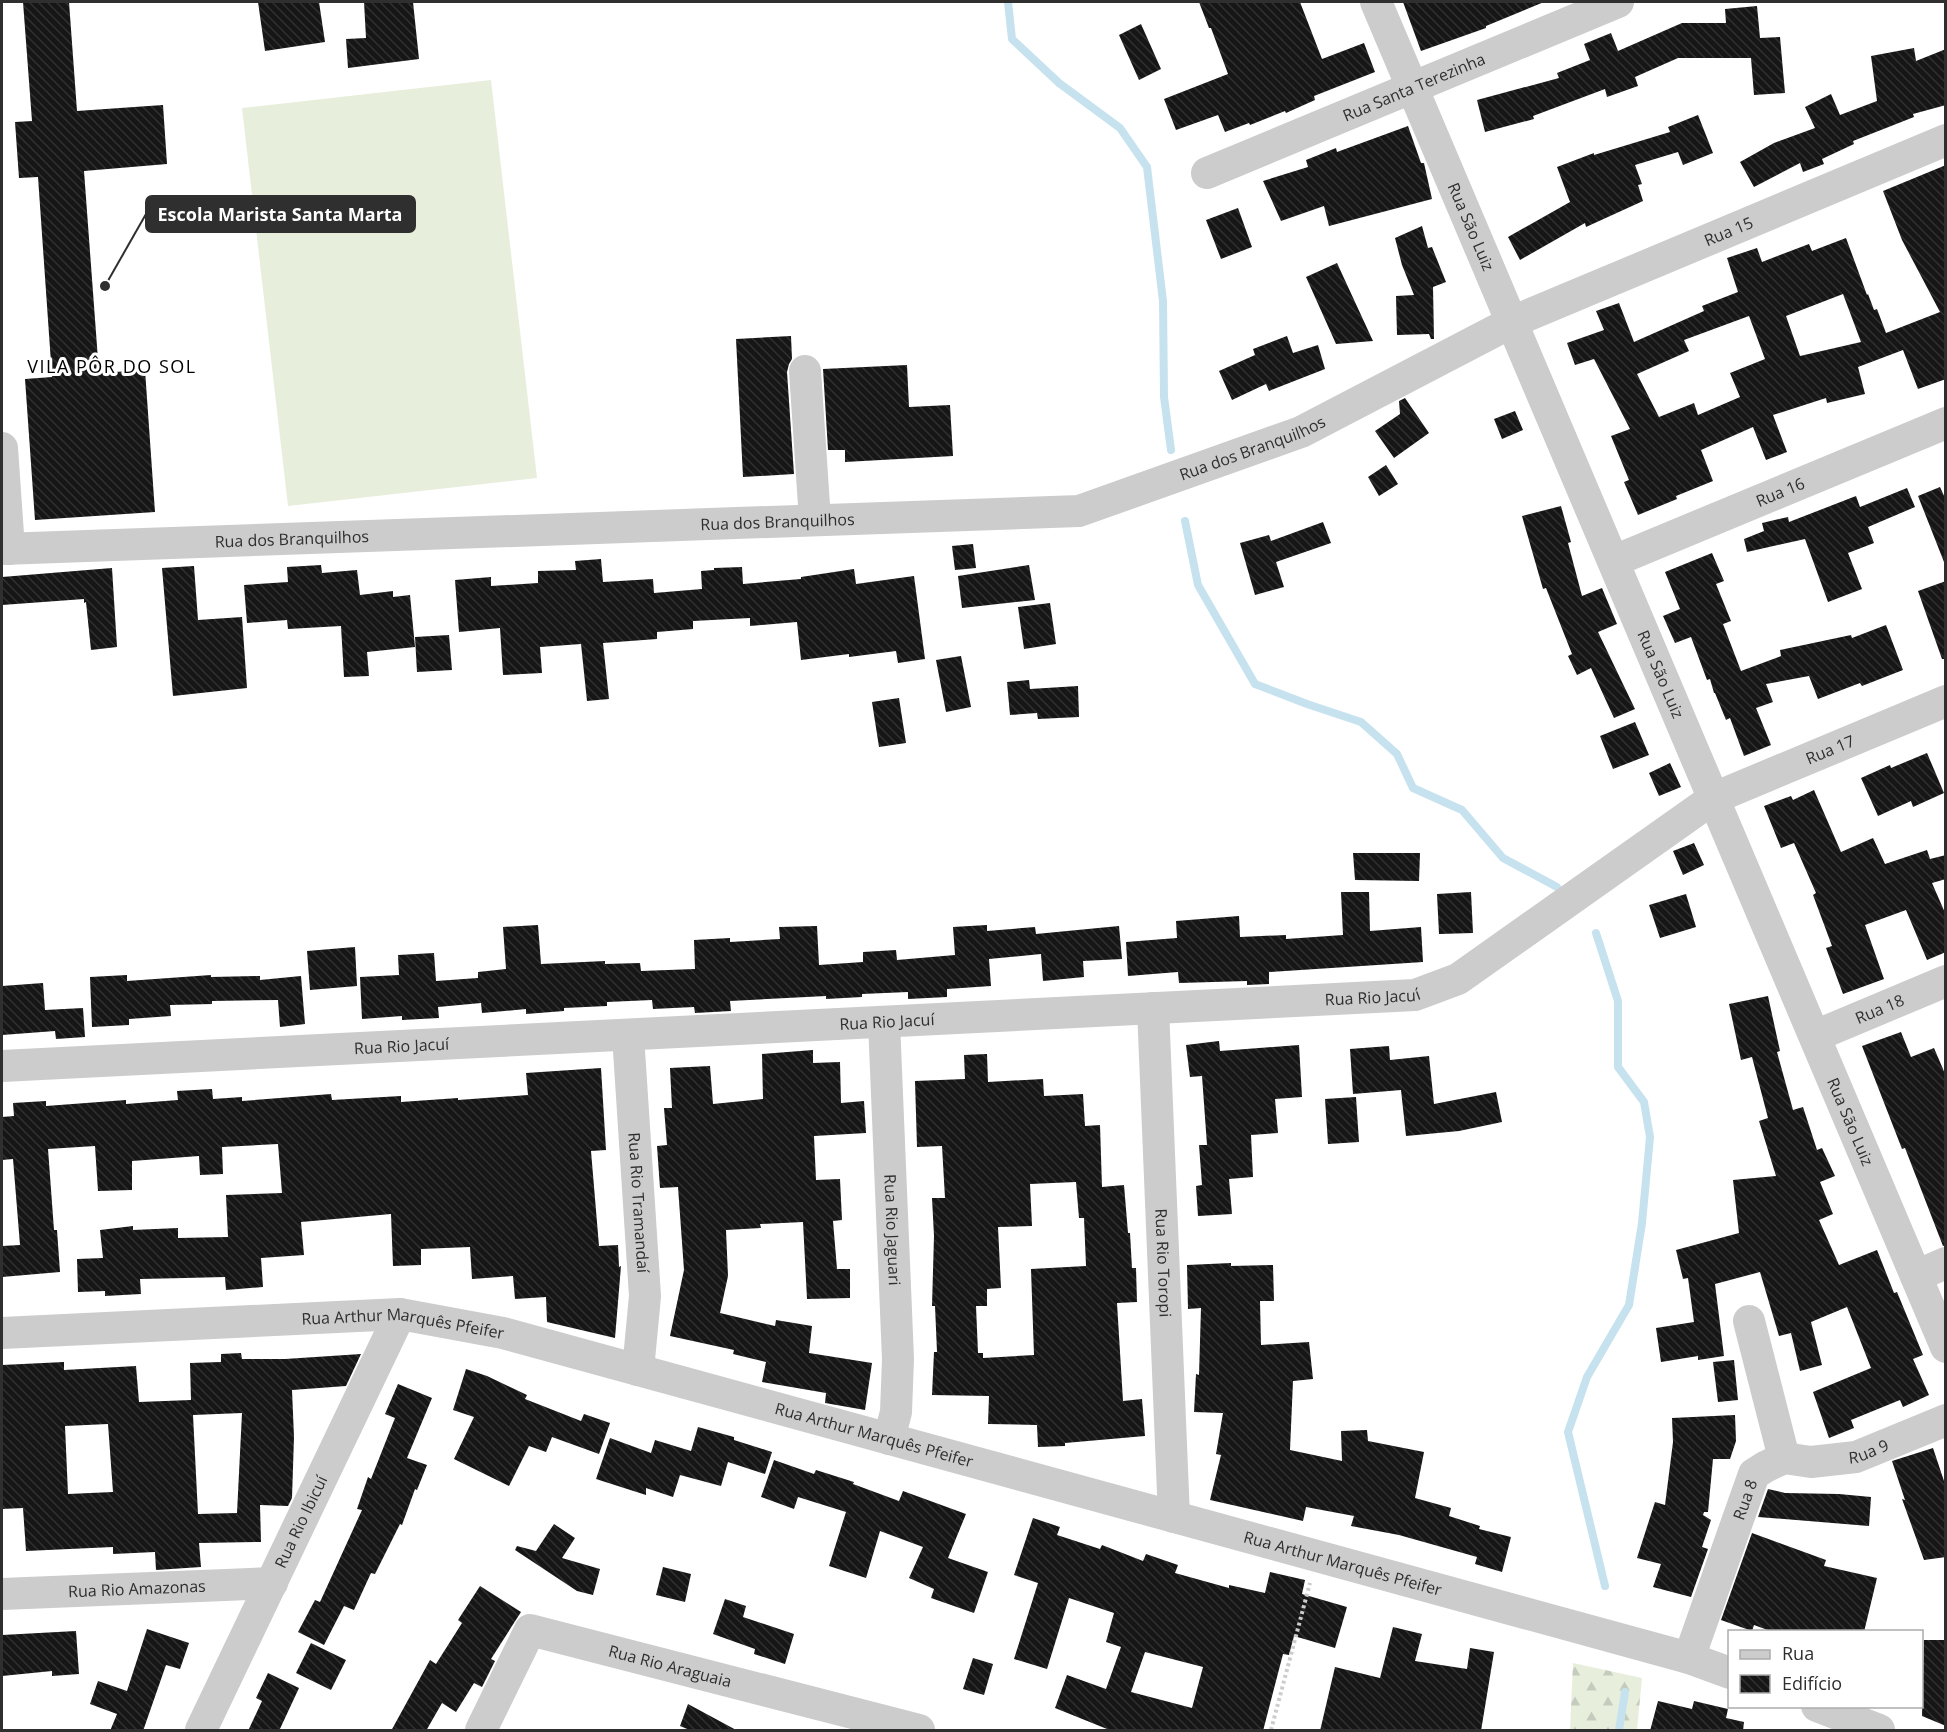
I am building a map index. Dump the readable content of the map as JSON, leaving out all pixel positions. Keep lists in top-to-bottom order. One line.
{"streets":{"street":["Rua Santa Terezinha","Rua São Luiz","Rua 15","Rua dos Branquilhos","Rua 16","Rua 17","Rua Rio Jacuí","Rua 18","Rua Rio Tramandaí","Rua Rio Jaguari","Rua Rio Toropi","Rua Arthur Marquês Pfeifer","Rua 9","Rua 8","Rua Rio Ibicuí","Rua Rio Amazonas","Rua Rio Araguaia"]},"crossings":[["Rua Santa Terezinha","Rua São Luiz"],["Rua São Luiz","Rua 15"],["Rua São Luiz","Rua dos Branquilhos"],["Rua São Luiz","Rua 16"],["Rua São Luiz","Rua 17"],["Rua São Luiz","Rua Rio Jacuí"],["Rua São Luiz","Rua 18"],["Rua 15","Rua dos Branquilhos"],["Rua 17","Rua Rio Jacuí"],["Rua Rio Jacuí","Rua Rio Tramandaí"],["Rua Rio Jacuí","Rua Rio Jaguari"],["Rua Rio Jacuí","Rua Rio Toropi"],["Rua Rio Tramandaí","Rua Arthur Marquês Pfeifer"],["Rua Rio Jaguari","Rua Arthur Marquês Pfeifer"],["Rua Rio Toropi","Rua Arthur Marquês Pfeifer"],["Rua Arthur Marquês Pfeifer","Rua 8"],["Rua Arthur Marquês Pfeifer","Rua Rio Ibicuí"],["Rua 9","Rua 8"],["Rua Rio Ibicuí","Rua Rio Amazonas"]],"districts":["VILA PÔR DO SOL"],"places":["Escola Marista Santa Marta"],"legend":["Rua","Edifício"]}
